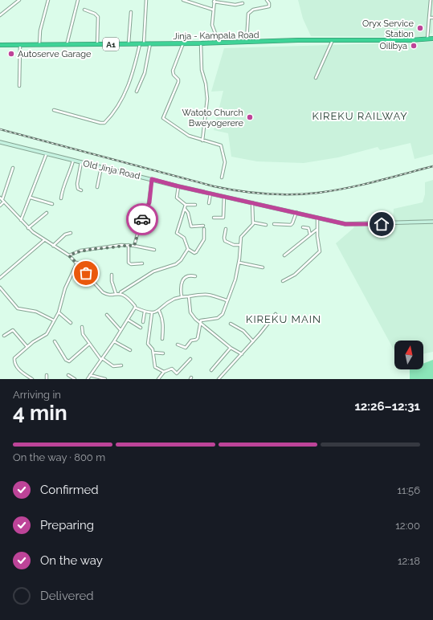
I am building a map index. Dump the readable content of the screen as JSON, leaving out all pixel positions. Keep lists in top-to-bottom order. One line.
{"streets":{"highway":["Jinja - Kampala Road","A1"],"main road":["Old Jinja Road"]},"districts":["KIREKU RAILWAY","KIREKU MAIN"],"places":["Oryx Service Station","Oilibya","Autoserve Garage","Watoto Church Bweyogerere"],"north":"top","page":{"heading":["4 min","Arriving in","12:26–12:31"],"bar":"On the way · 800 m","list":[["Confirmed","11:56"],["Preparing","12:00"],["On the way","12:18"],"Delivered"]}}
